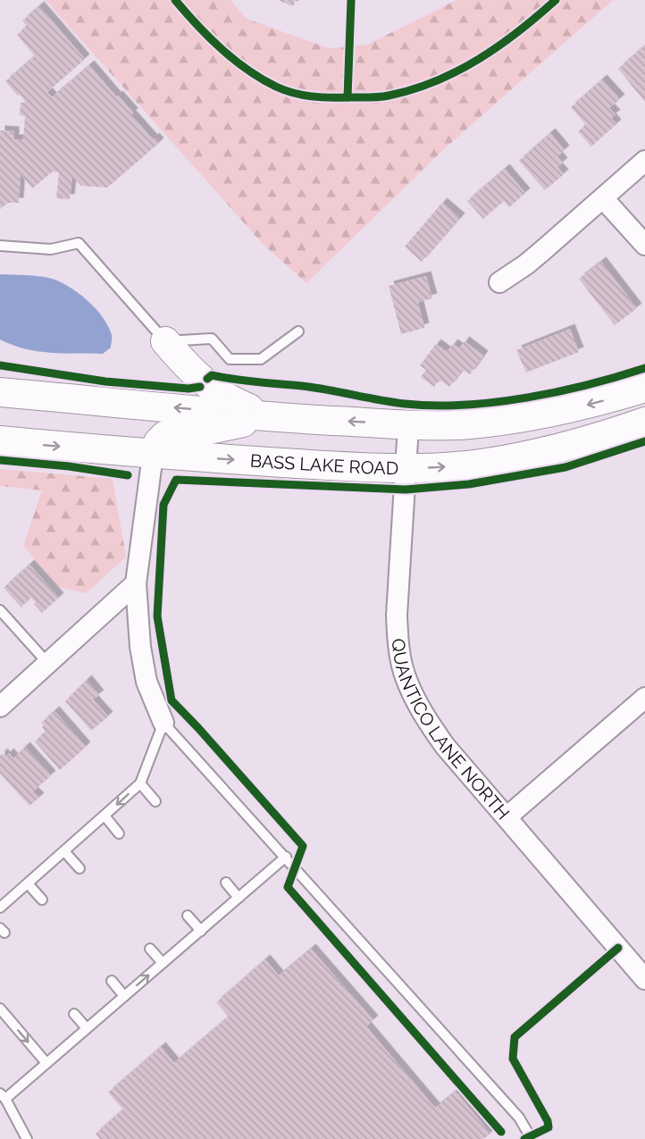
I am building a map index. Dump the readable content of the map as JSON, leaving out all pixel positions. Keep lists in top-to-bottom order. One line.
{"streets":{"main road":["BASS LAKE ROAD"],"street":["QUANTICO LANE NORTH"]},"crossings":[["BASS LAKE ROAD","QUANTICO LANE NORTH"]]}
